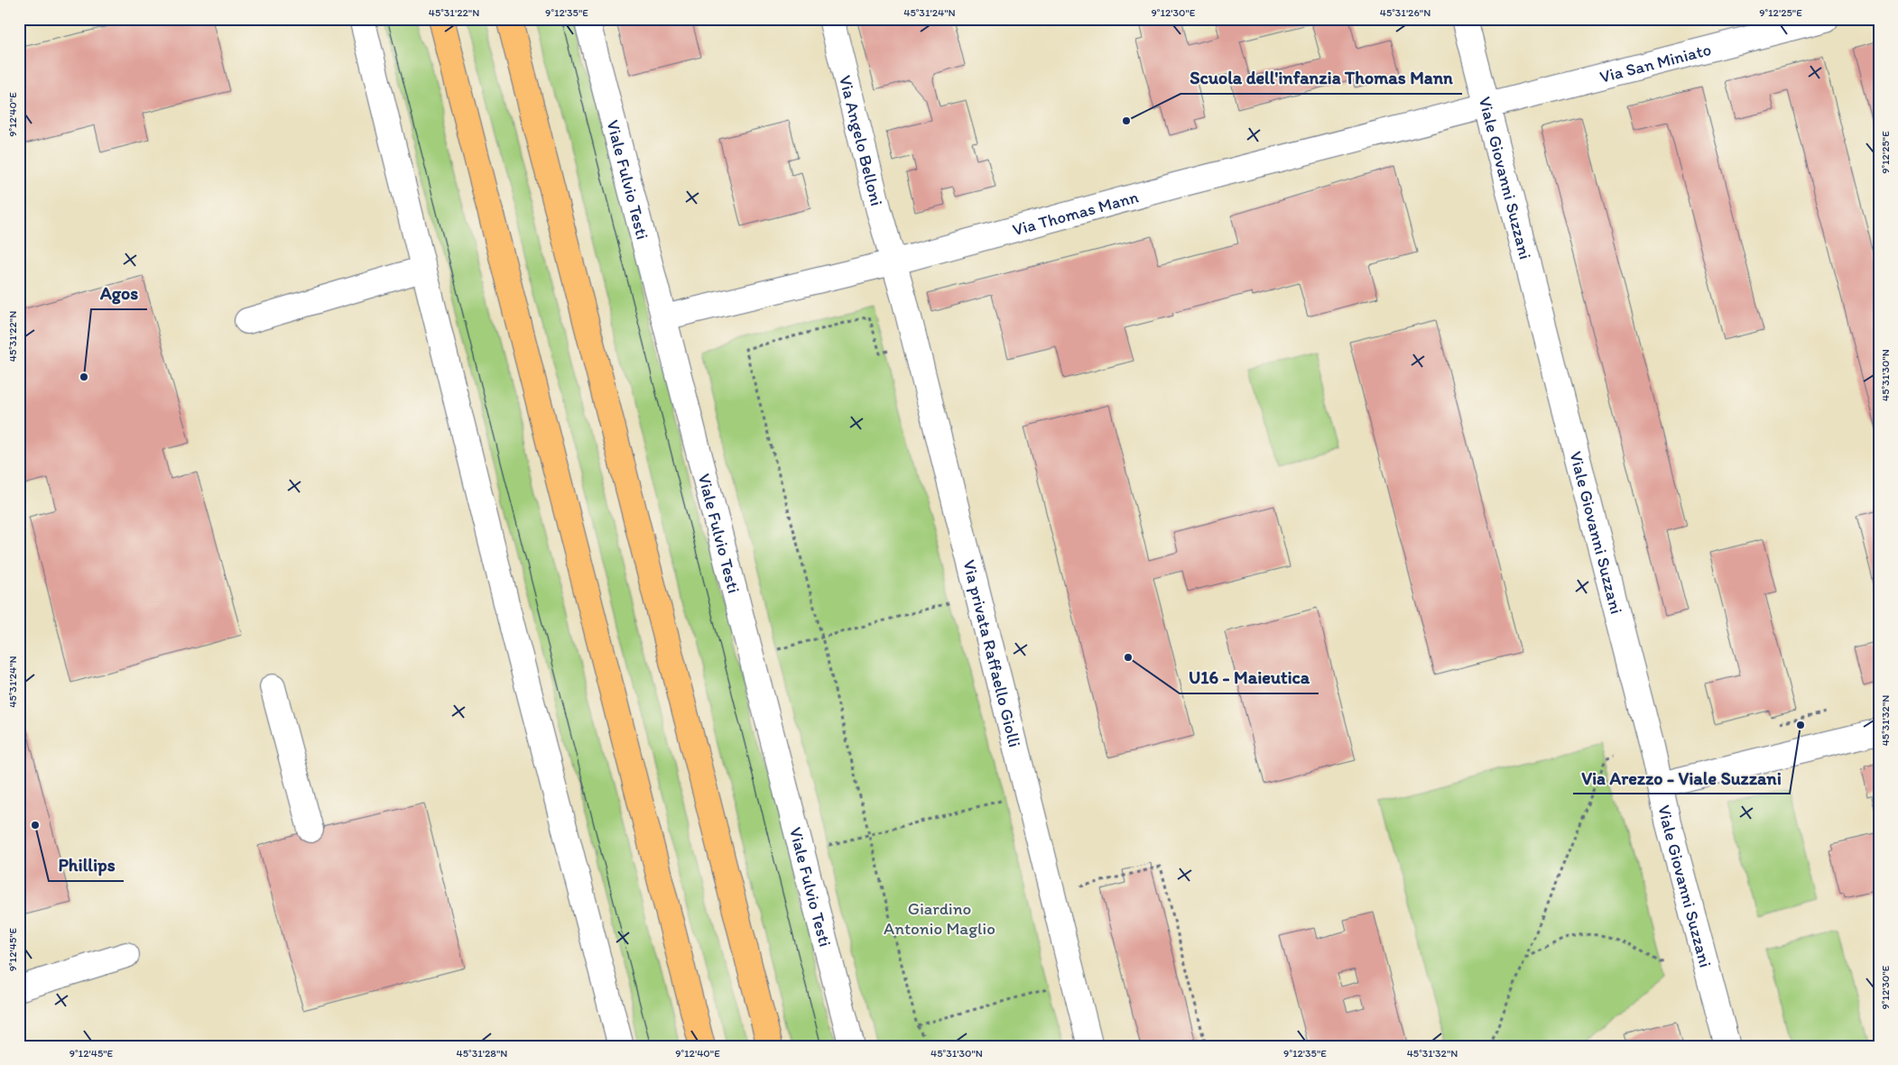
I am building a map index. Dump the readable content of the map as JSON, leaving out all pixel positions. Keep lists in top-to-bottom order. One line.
{"streets":{"street":["Via San Miniato","Via Angelo Belloni","Viale Fulvio Testi","Viale Giovanni Suzzani","Via Thomas Mann","Via privata Raffaello Giolli"]},"crossings":[["Via San Miniato","Viale Giovanni Suzzani"],["Via San Miniato","Via Thomas Mann"],["Via Angelo Belloni","Via Thomas Mann"],["Via Angelo Belloni","Via privata Raffaello Giolli"],["Viale Fulvio Testi","Via Thomas Mann"],["Viale Giovanni Suzzani","Via Thomas Mann"],["Via Thomas Mann","Via privata Raffaello Giolli"]],"parks":["Giardino Antonio Maglio"],"places":["Scuola dell'infanzia Thomas Mann","Agos","U16 - Maieutica","Via Arezzo - Viale Suzzani","Phillips"],"coordinates":["45°31'22\"N","9°12'35\"E","45°31'24\"N","9°12'30\"E","45°31'26\"N","9°12'25\"E","9°12'40\"E","45°31'30\"N","45°31'32\"N","9°12'45\"E","45°31'28\"N"]}
